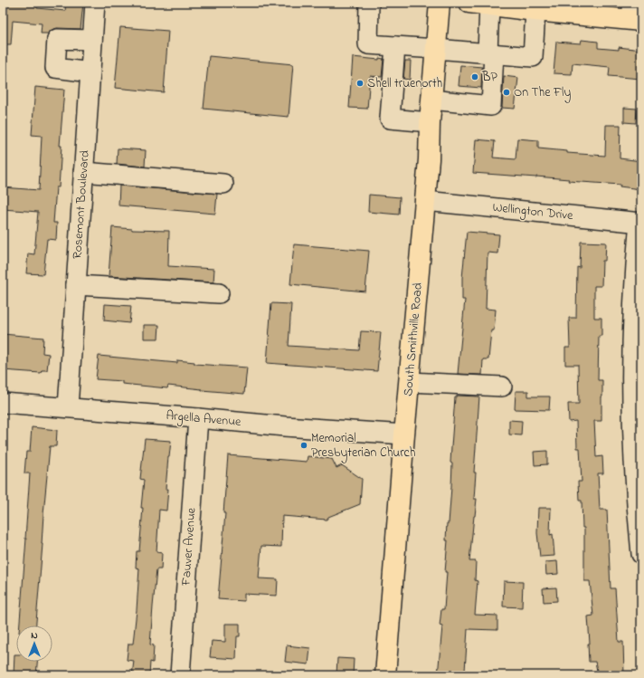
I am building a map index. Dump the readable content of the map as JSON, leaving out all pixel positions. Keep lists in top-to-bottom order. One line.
{"streets":{"main road":["South Smithville Road"],"street":["Rosemont Boulevard","Wellington Drive","Argella Avenue","Fauver Avenue"]},"crossings":[["Rosemont Boulevard","Argella Avenue"],["Wellington Drive","South Smithville Road"],["South Smithville Road","Argella Avenue"],["Argella Avenue","Fauver Avenue"]],"places":["BP","Shell truenorth","On The Fly","Memorial Presbyterian Church"],"north":"top"}
